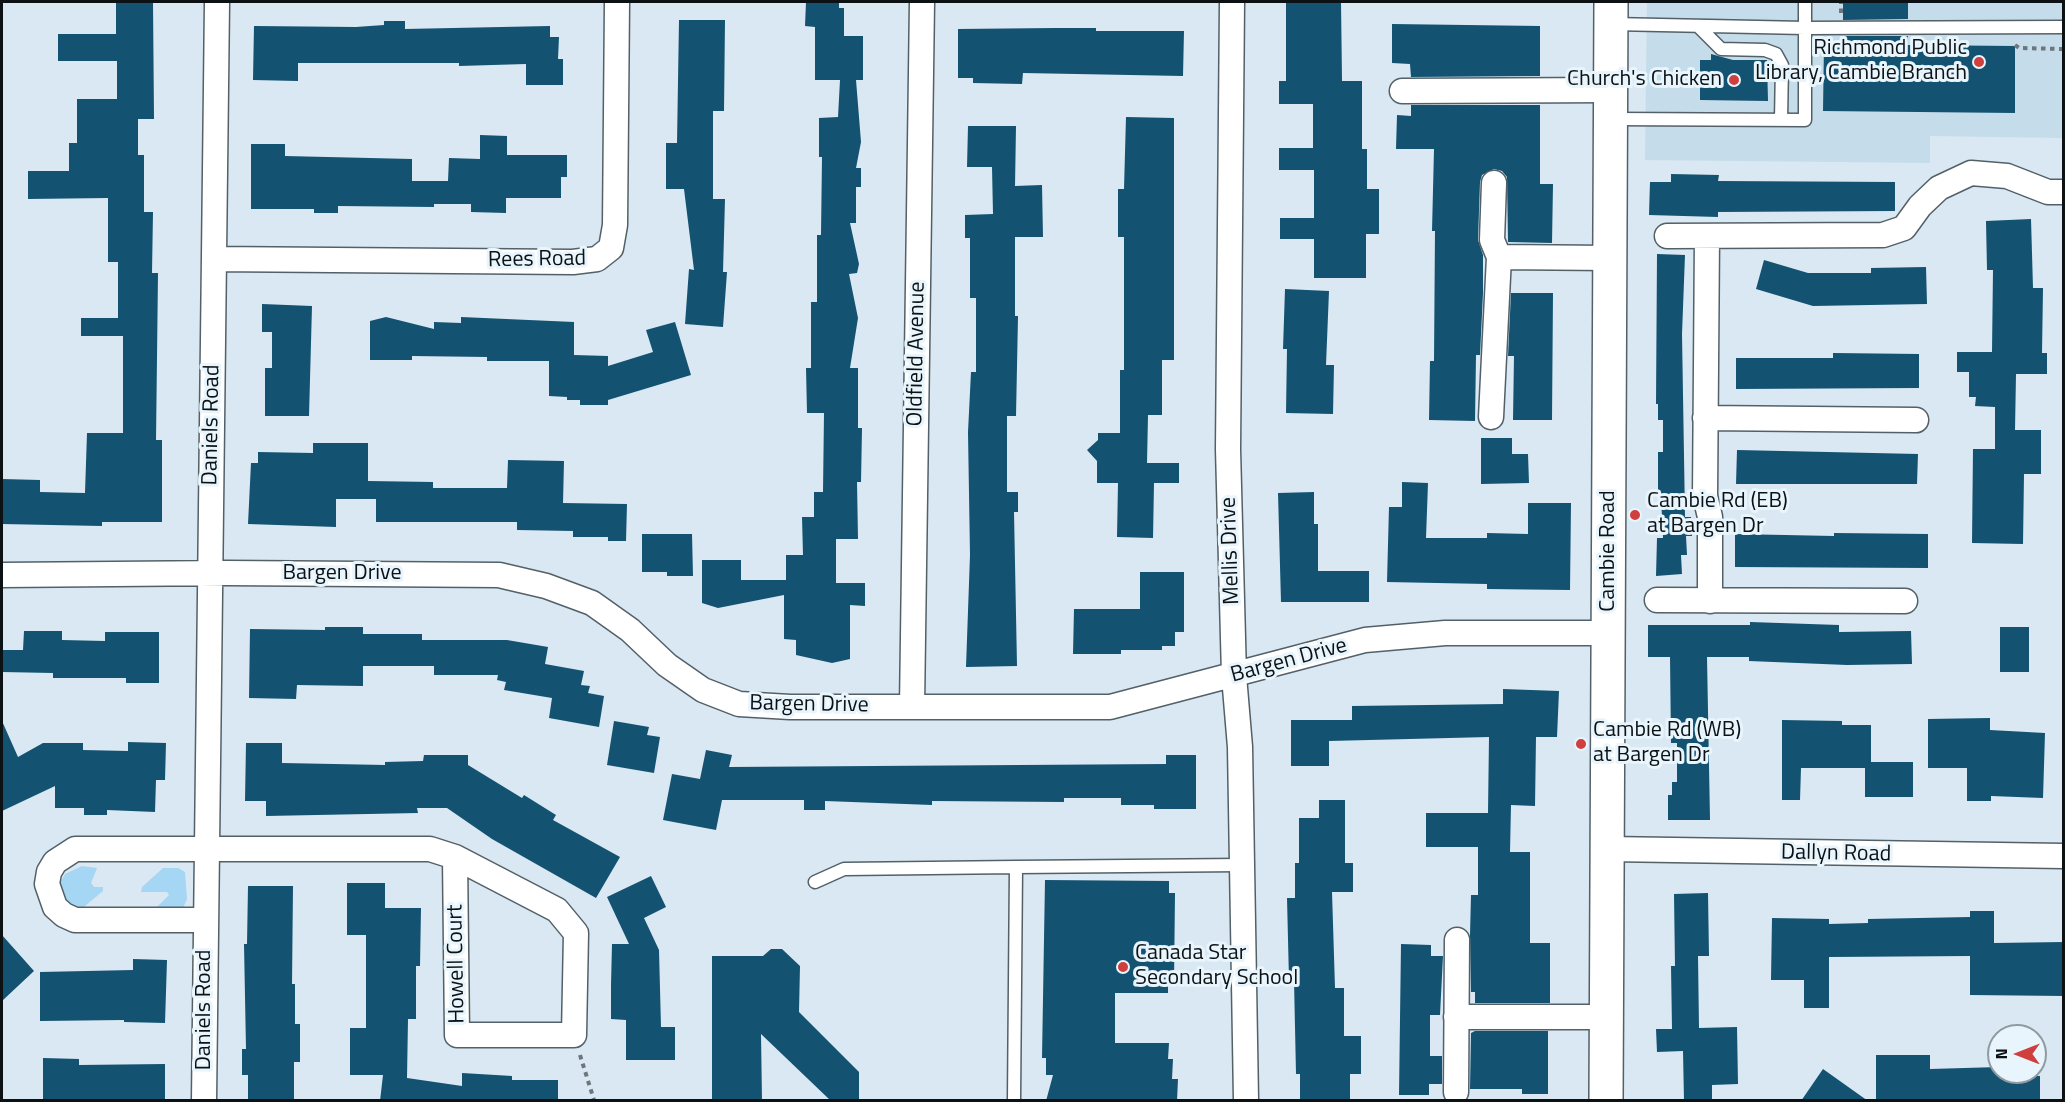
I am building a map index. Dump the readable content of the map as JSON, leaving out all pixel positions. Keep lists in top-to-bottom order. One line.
{"streets":{"main road":["Cambie Road"],"street":["Rees Road","Oldfield Avenue","Daniels Road","Mellis Drive","Bargen Drive","Dallyn Road","Howell Court"]},"crossings":[["Rees Road","Daniels Road"],["Oldfield Avenue","Bargen Drive"],["Daniels Road","Bargen Drive"],["Mellis Drive","Bargen Drive"],["Cambie Road","Bargen Drive"],["Cambie Road","Dallyn Road"]],"places":["Richmond Public Library, Cambie Branch","Church's Chicken","Cambie Rd (EB) at Bargen Dr","Cambie Rd (WB) at Bargen Dr","Canada Star Secondary School"],"north":"left"}
